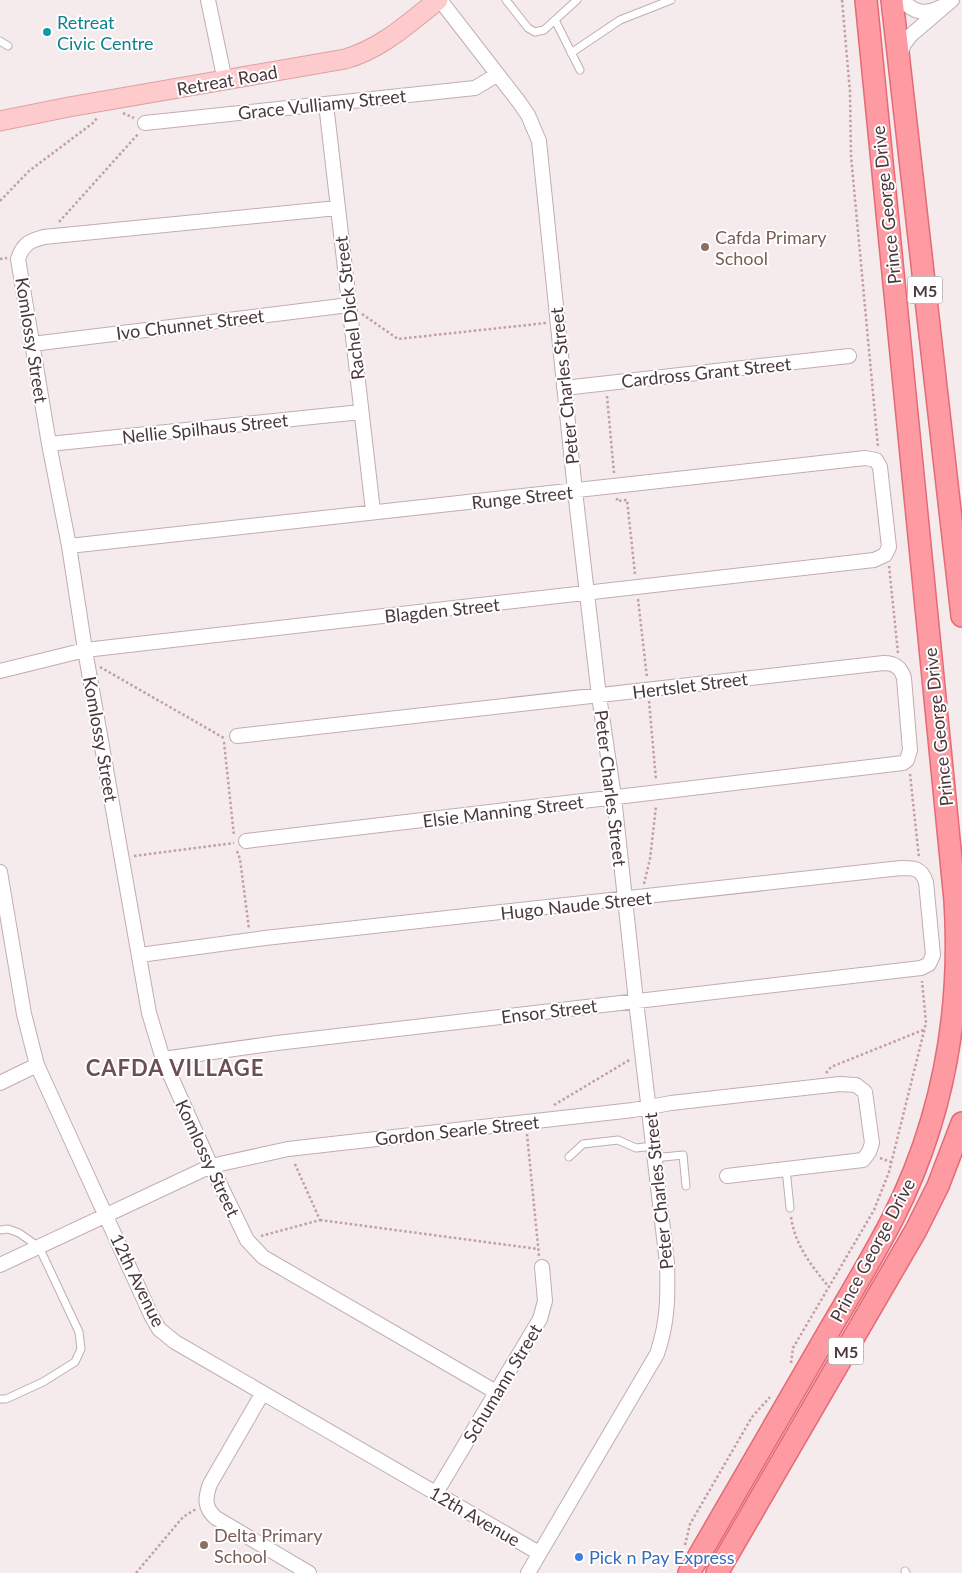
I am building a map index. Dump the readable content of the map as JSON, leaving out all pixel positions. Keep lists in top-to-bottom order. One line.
{"streets":{"main road":["Retreat Road","Prince George Drive","M5"],"street":["Grace Vulliamy Street","Rachel Dick Street","Ivo Chunnet Street","Komlossy Street","Cardross Grant Street","Peter Charles Street","Nellie Spilhaus Street","Runge Street","Blagden Street","Hertslet Street","Elsie Manning Street","Hugo Naude Street","Ensor Street","Gordon Searle Street","12th Avenue","Schumann Street"]},"crossings":[["Retreat Road","Peter Charles Street"],["Grace Vulliamy Street","Rachel Dick Street"],["Grace Vulliamy Street","Peter Charles Street"],["Rachel Dick Street","Ivo Chunnet Street"],["Rachel Dick Street","Komlossy Street"],["Rachel Dick Street","Nellie Spilhaus Street"],["Rachel Dick Street","Runge Street"],["Ivo Chunnet Street","Komlossy Street"],["Komlossy Street","Nellie Spilhaus Street"],["Komlossy Street","Runge Street"],["Komlossy Street","Blagden Street"],["Komlossy Street","Hugo Naude Street"],["Komlossy Street","Ensor Street"],["Komlossy Street","Gordon Searle Street"],["Komlossy Street","Schumann Street"],["Cardross Grant Street","Peter Charles Street"],["Peter Charles Street","Runge Street"],["Peter Charles Street","Blagden Street"],["Peter Charles Street","Hertslet Street"],["Peter Charles Street","Elsie Manning Street"],["Peter Charles Street","Hugo Naude Street"],["Peter Charles Street","Ensor Street"],["Peter Charles Street","Gordon Searle Street"],["Peter Charles Street","12th Avenue"],["Runge Street","Blagden Street"],["Hertslet Street","Elsie Manning Street"],["Hugo Naude Street","Ensor Street"],["Gordon Searle Street","12th Avenue"],["12th Avenue","Schumann Street"]],"districts":["CAFDA VILLAGE"],"places":["Retreat Civic Centre","Cafda Primary School","Delta Primary School","Pick n Pay Express"]}
